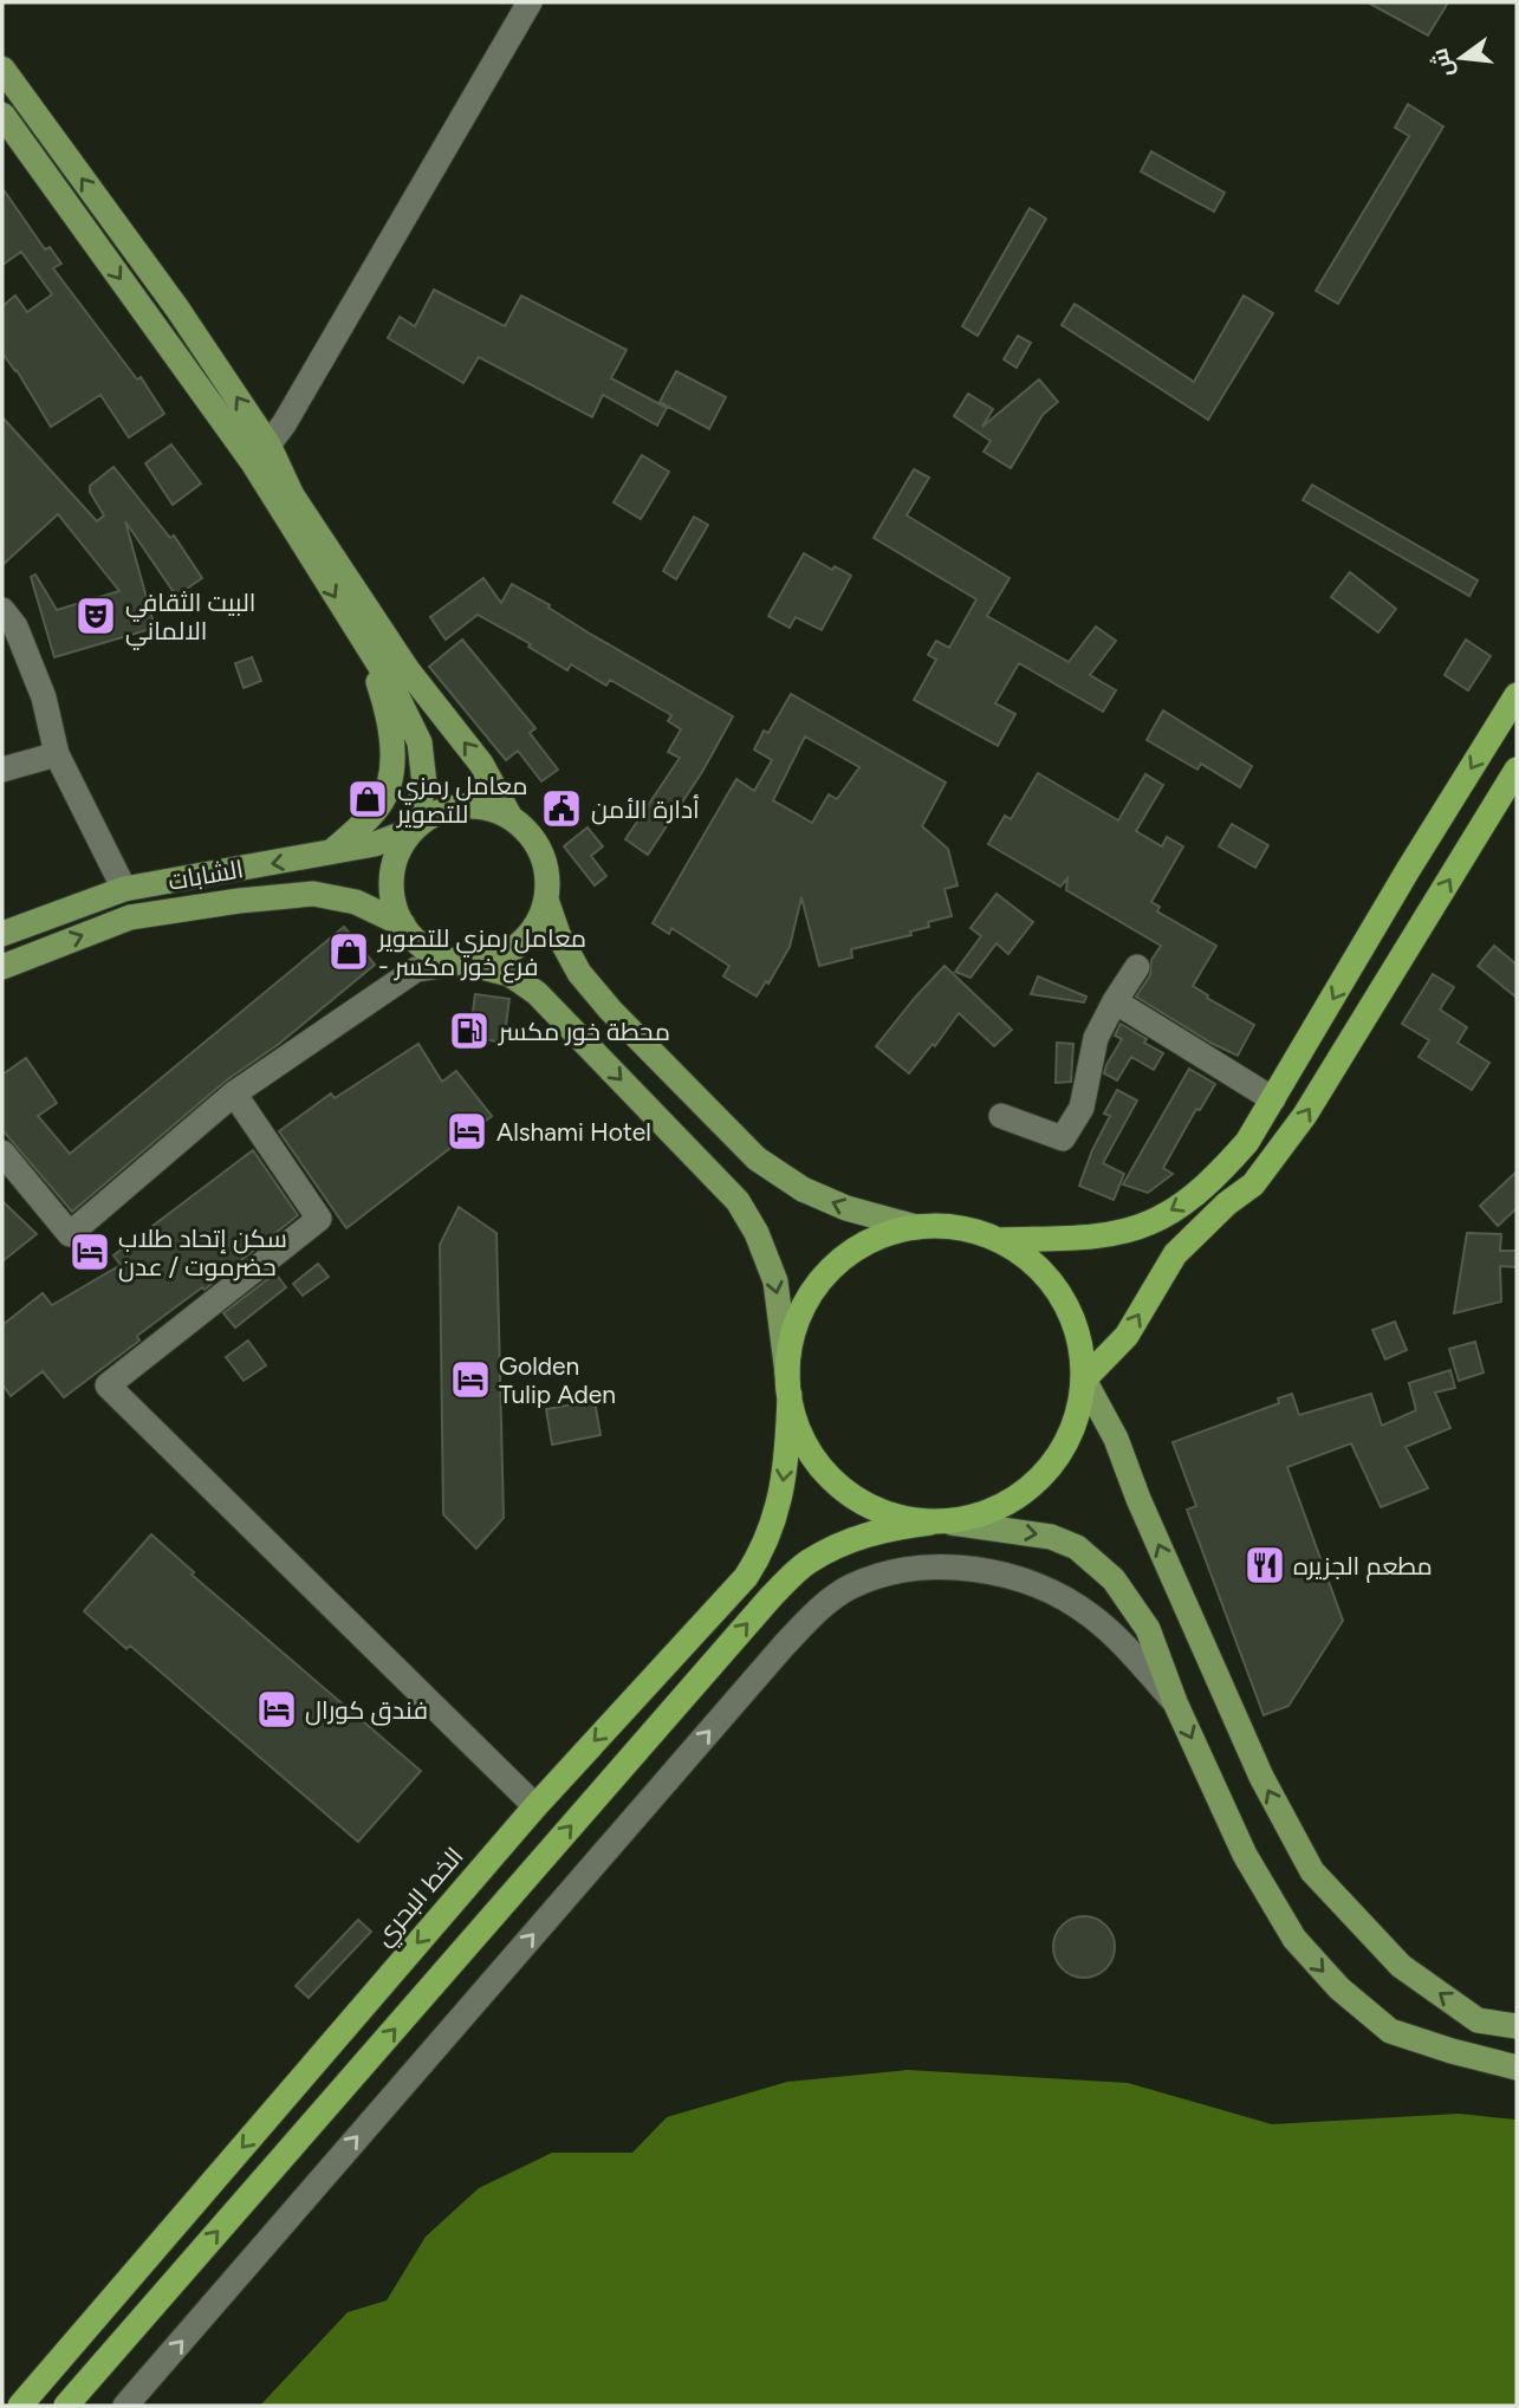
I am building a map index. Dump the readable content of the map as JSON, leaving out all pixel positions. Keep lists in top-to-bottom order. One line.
{"streets":{"highway":["الخط البحري"],"main road":["الشابات"]},"places":{"theatre":["البيت الثقافي الالماني"],"shop":["معامل رمزي للتصوير","معامل رمزي للتصوير - فرع خور مكسر"],"public building":["أدارة الأمن"],"fuel station":["محطة خور مكسر"],"hotel":["Alshami Hotel","سكن إتحاد طلاب حضرموت / عدن","Golden Tulip Aden","فندق كورال"],"restaurant":["مطعم الجزيره"]},"north":"left"}
